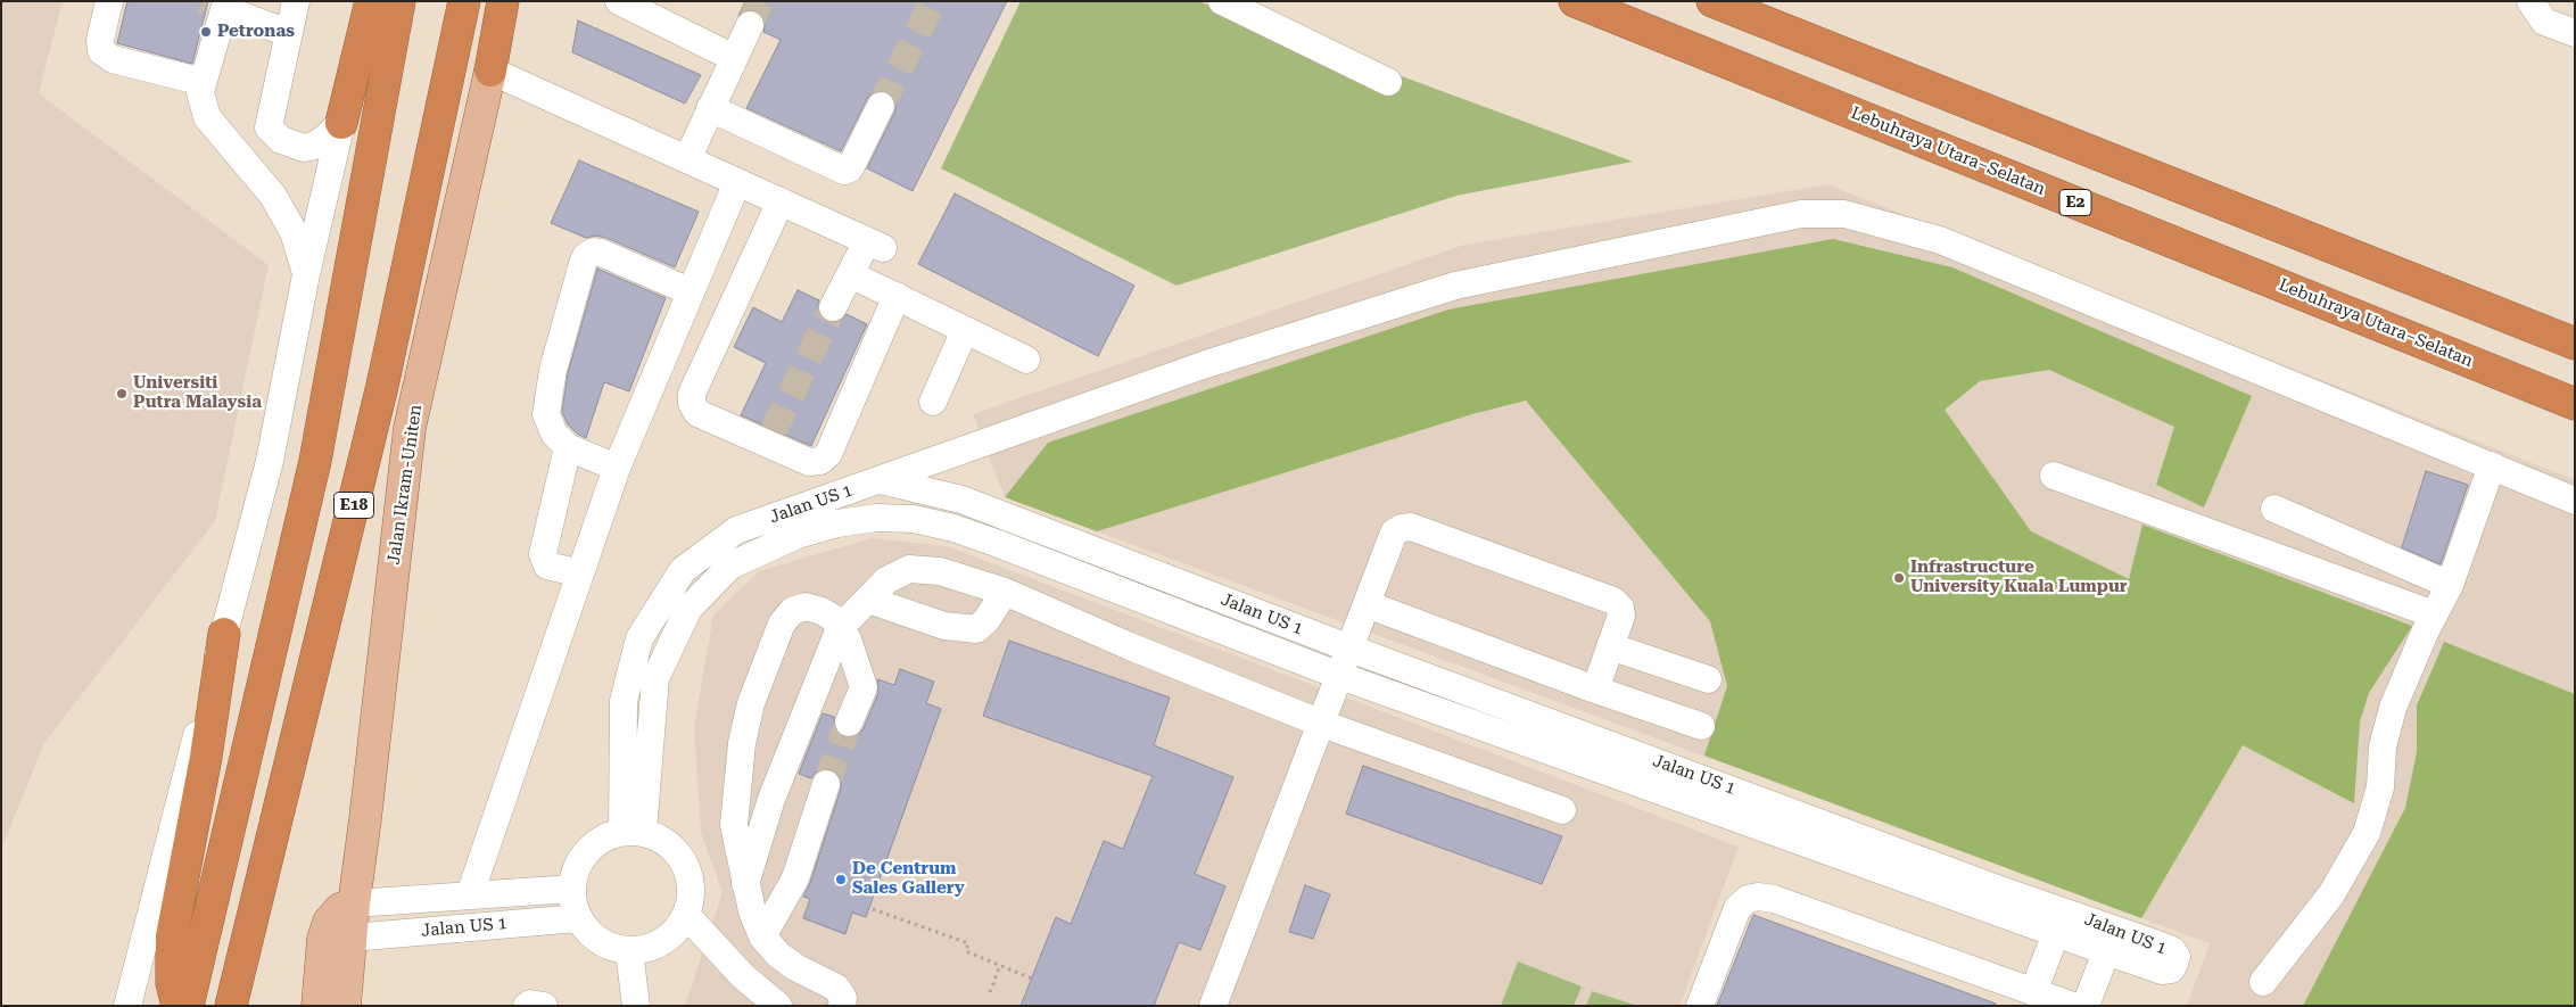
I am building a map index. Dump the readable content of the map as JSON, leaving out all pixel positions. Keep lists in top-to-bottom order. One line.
{"streets":{"highway":["Lebuhraya Utara–Selatan","E2","E18"],"main road":["Jalan Ikram-Uniten"],"street":["Jalan US 1"]},"crossings":[["Jalan Ikram-Uniten","Jalan US 1"]],"places":["Petronas","Universiti Putra Malaysia","Infrastructure University Kuala Lumpur","De Centrum Sales Gallery"]}
